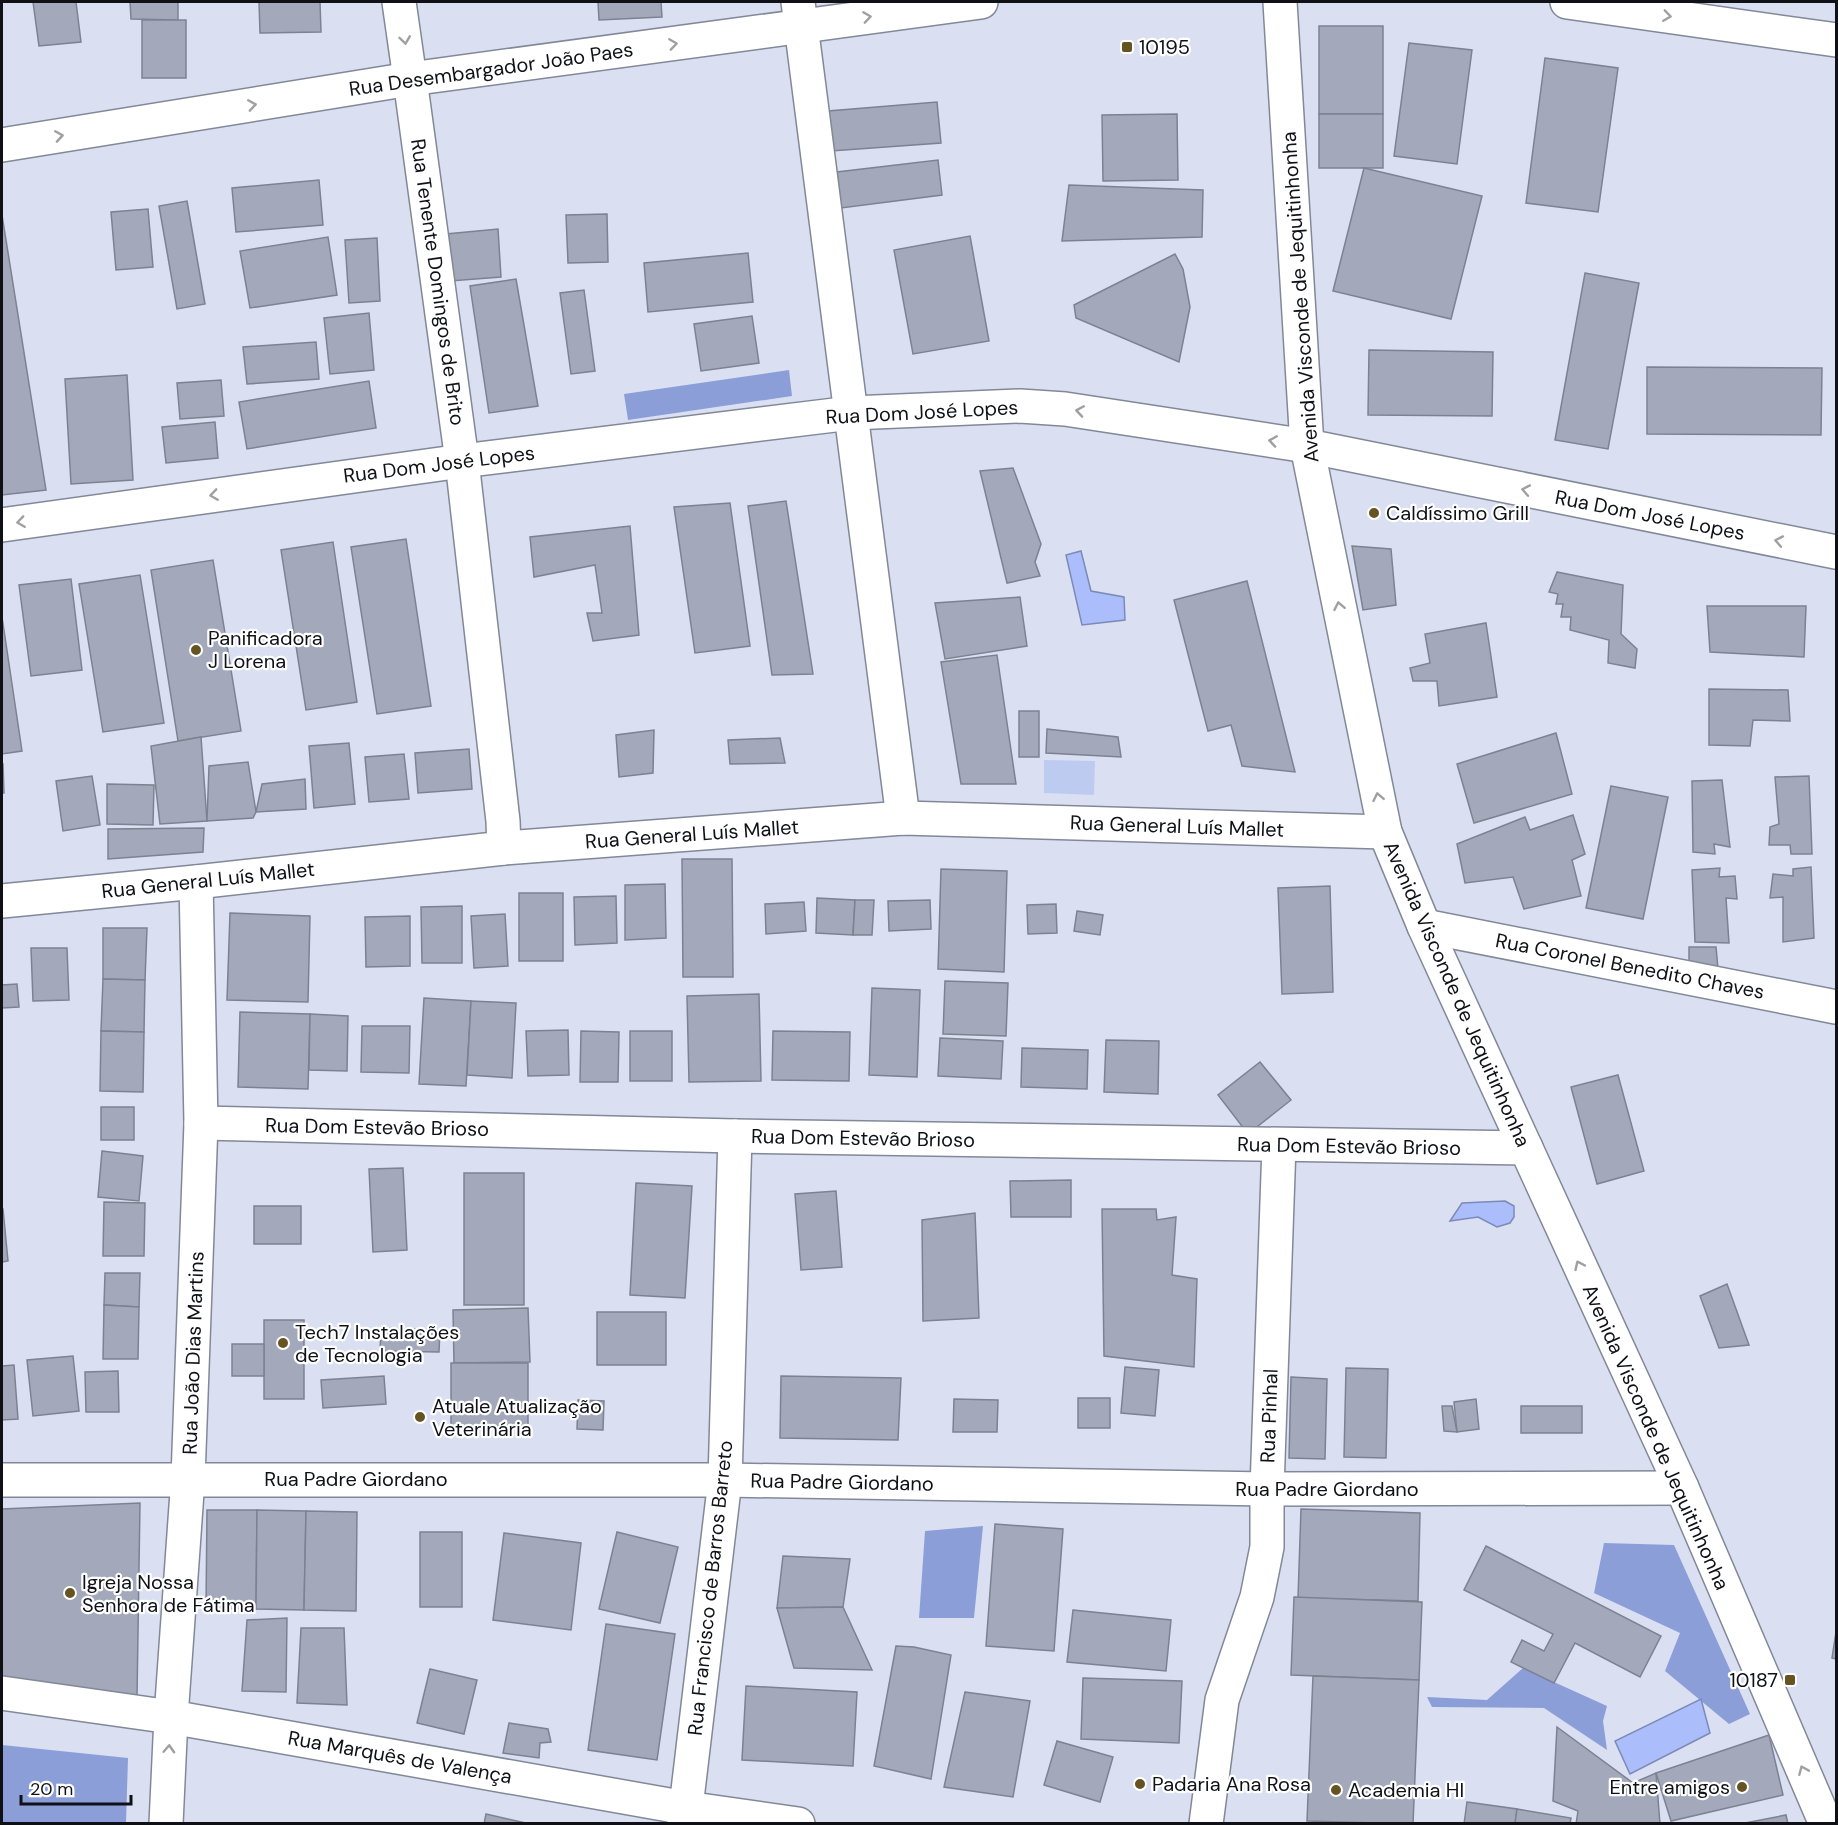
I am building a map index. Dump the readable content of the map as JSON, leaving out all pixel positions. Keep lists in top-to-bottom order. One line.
{"streets":{"street":["Rua Desembargador João Paes","Rua Tenente Domingos de Brito","Avenida Visconde de Jequitinhonha","Rua Dom José Lopes","Rua General Luís Mallet","Rua Coronel Benedito Chaves","Rua Dom Estevão Brioso","Rua João Dias Martins","Rua Pinhal","Rua Padre Giordano","Rua Francisco de Barros Barreto","Rua Marquês de Valença"]},"crossings":[["Rua Desembargador João Paes","Rua Tenente Domingos de Brito"],["Rua Tenente Domingos de Brito","Rua Dom José Lopes"],["Rua Tenente Domingos de Brito","Rua General Luís Mallet"],["Avenida Visconde de Jequitinhonha","Rua Dom José Lopes"],["Avenida Visconde de Jequitinhonha","Rua General Luís Mallet"],["Avenida Visconde de Jequitinhonha","Rua Coronel Benedito Chaves"],["Avenida Visconde de Jequitinhonha","Rua Dom Estevão Brioso"],["Avenida Visconde de Jequitinhonha","Rua Padre Giordano"],["Rua General Luís Mallet","Rua João Dias Martins"],["Rua Dom Estevão Brioso","Rua João Dias Martins"],["Rua Dom Estevão Brioso","Rua Pinhal"],["Rua Dom Estevão Brioso","Rua Francisco de Barros Barreto"],["Rua João Dias Martins","Rua Padre Giordano"],["Rua João Dias Martins","Rua Marquês de Valença"],["Rua Pinhal","Rua Padre Giordano"],["Rua Padre Giordano","Rua Francisco de Barros Barreto"],["Rua Francisco de Barros Barreto","Rua Marquês de Valença"]],"one_way":["Rua Desembargador João Paes","Avenida Visconde de Jequitinhonha","Rua Dom José Lopes"],"places":{"transit":["10195","10187"],"other":["Caldíssimo Grill","Panificadora J Lorena","Tech7 Instalações de Tecnologia","Atuale Atualização Veterinária","Igreja Nossa Senhora de Fátima","Padaria Ana Rosa","Entre amigos","Academia HI"]},"scale_bar":"20 m"}
